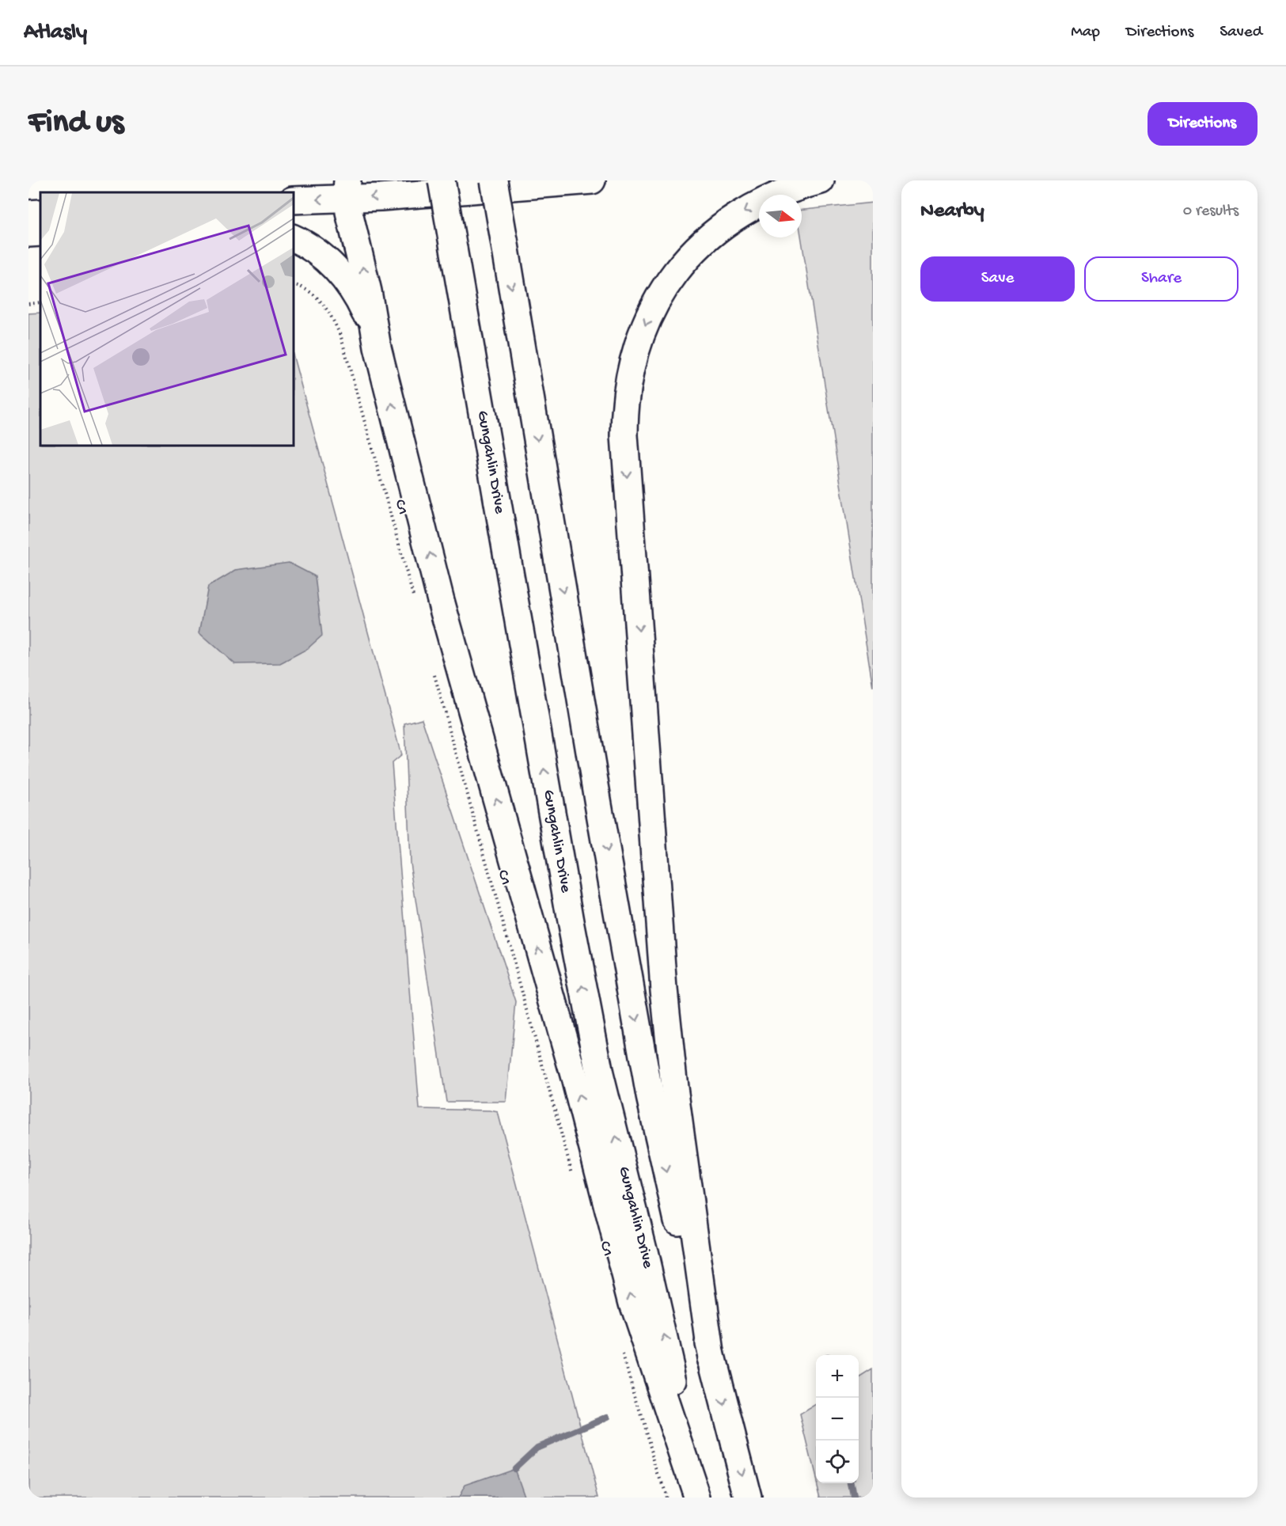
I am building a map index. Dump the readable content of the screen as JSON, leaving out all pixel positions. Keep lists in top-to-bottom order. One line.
{"streets":{"main road":["Gungahlin Drive"],"path":["C1"]},"north":"right","page":{"header":"Atlasly","nav":["Map","Directions","Saved"],"buttons":["Directions",["Save","Share"]],"title":"Find us","heading":["Nearby","0 results"],"map_buttons":["+","−"]}}
